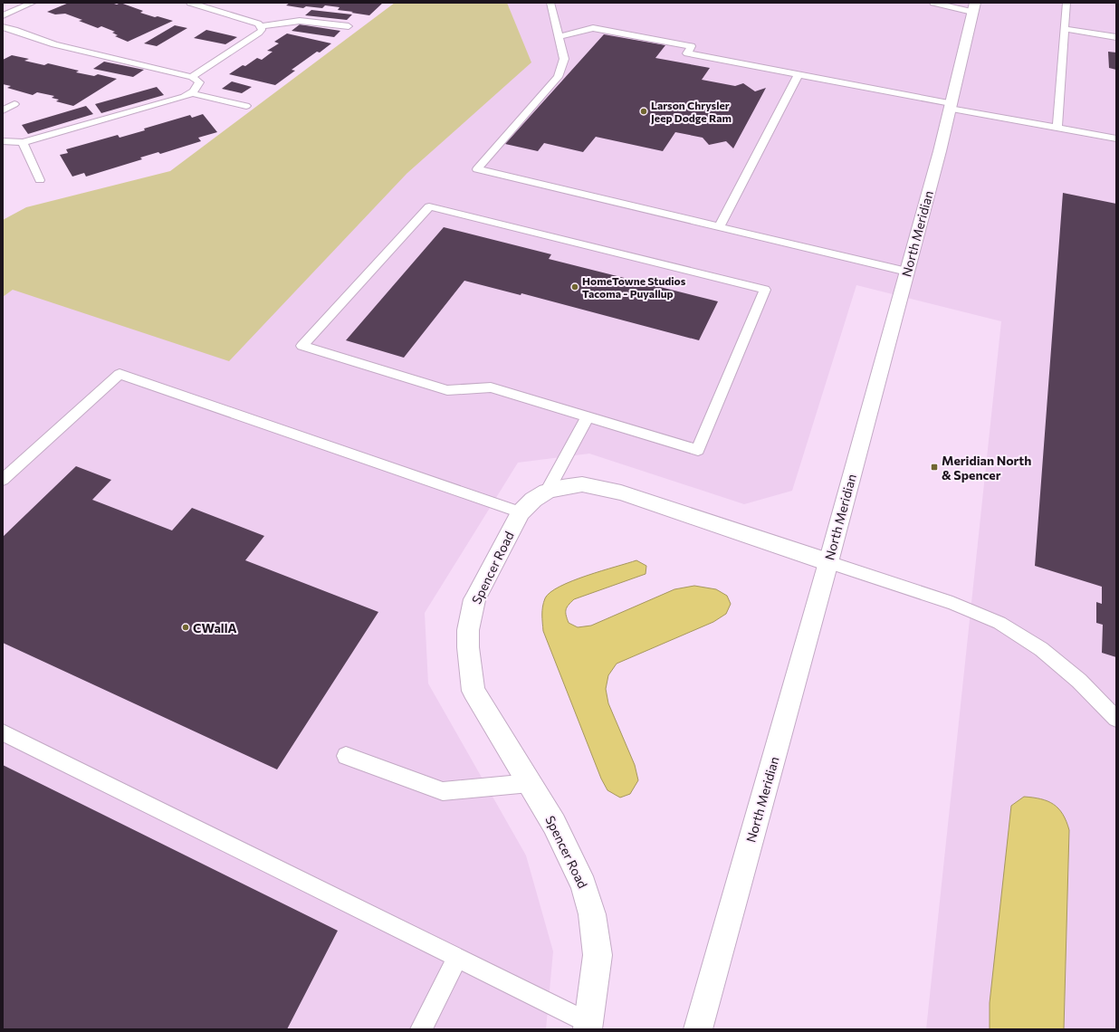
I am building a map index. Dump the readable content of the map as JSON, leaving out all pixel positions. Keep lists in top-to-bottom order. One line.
{"streets":{"main road":["North Meridian","Spencer Road"]},"crossings":[["North Meridian","Spencer Road"]],"places":{"other":["Larson Chrysler Jeep Dodge Ram","HomeTowne Studios Tacoma - Puyallup","CWallA"],"transit":["Meridian North & Spencer"]}}
